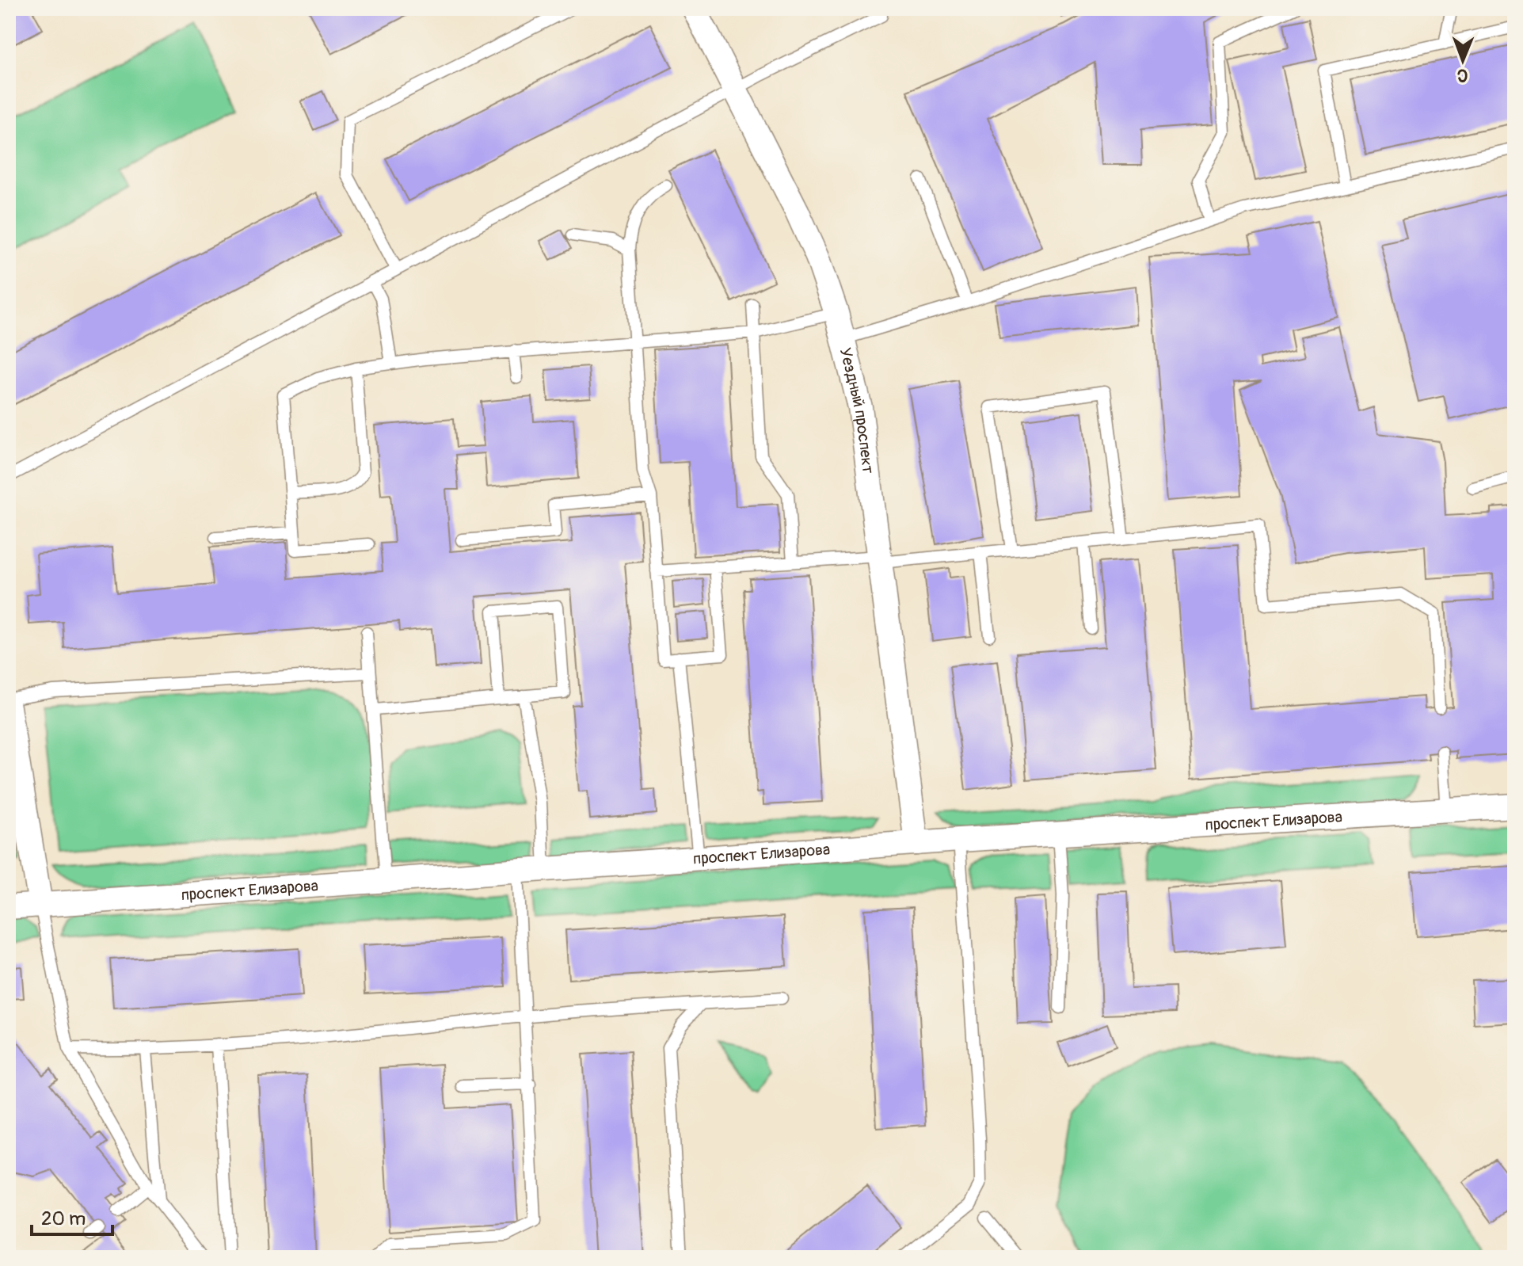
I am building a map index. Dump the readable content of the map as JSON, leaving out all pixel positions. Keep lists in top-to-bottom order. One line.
{"streets":{"street":["Уездный проспект","проспект Елизарова"]},"crossings":[["Уездный проспект","проспект Елизарова"]],"scale_bar":"20 m","north":"bottom"}
